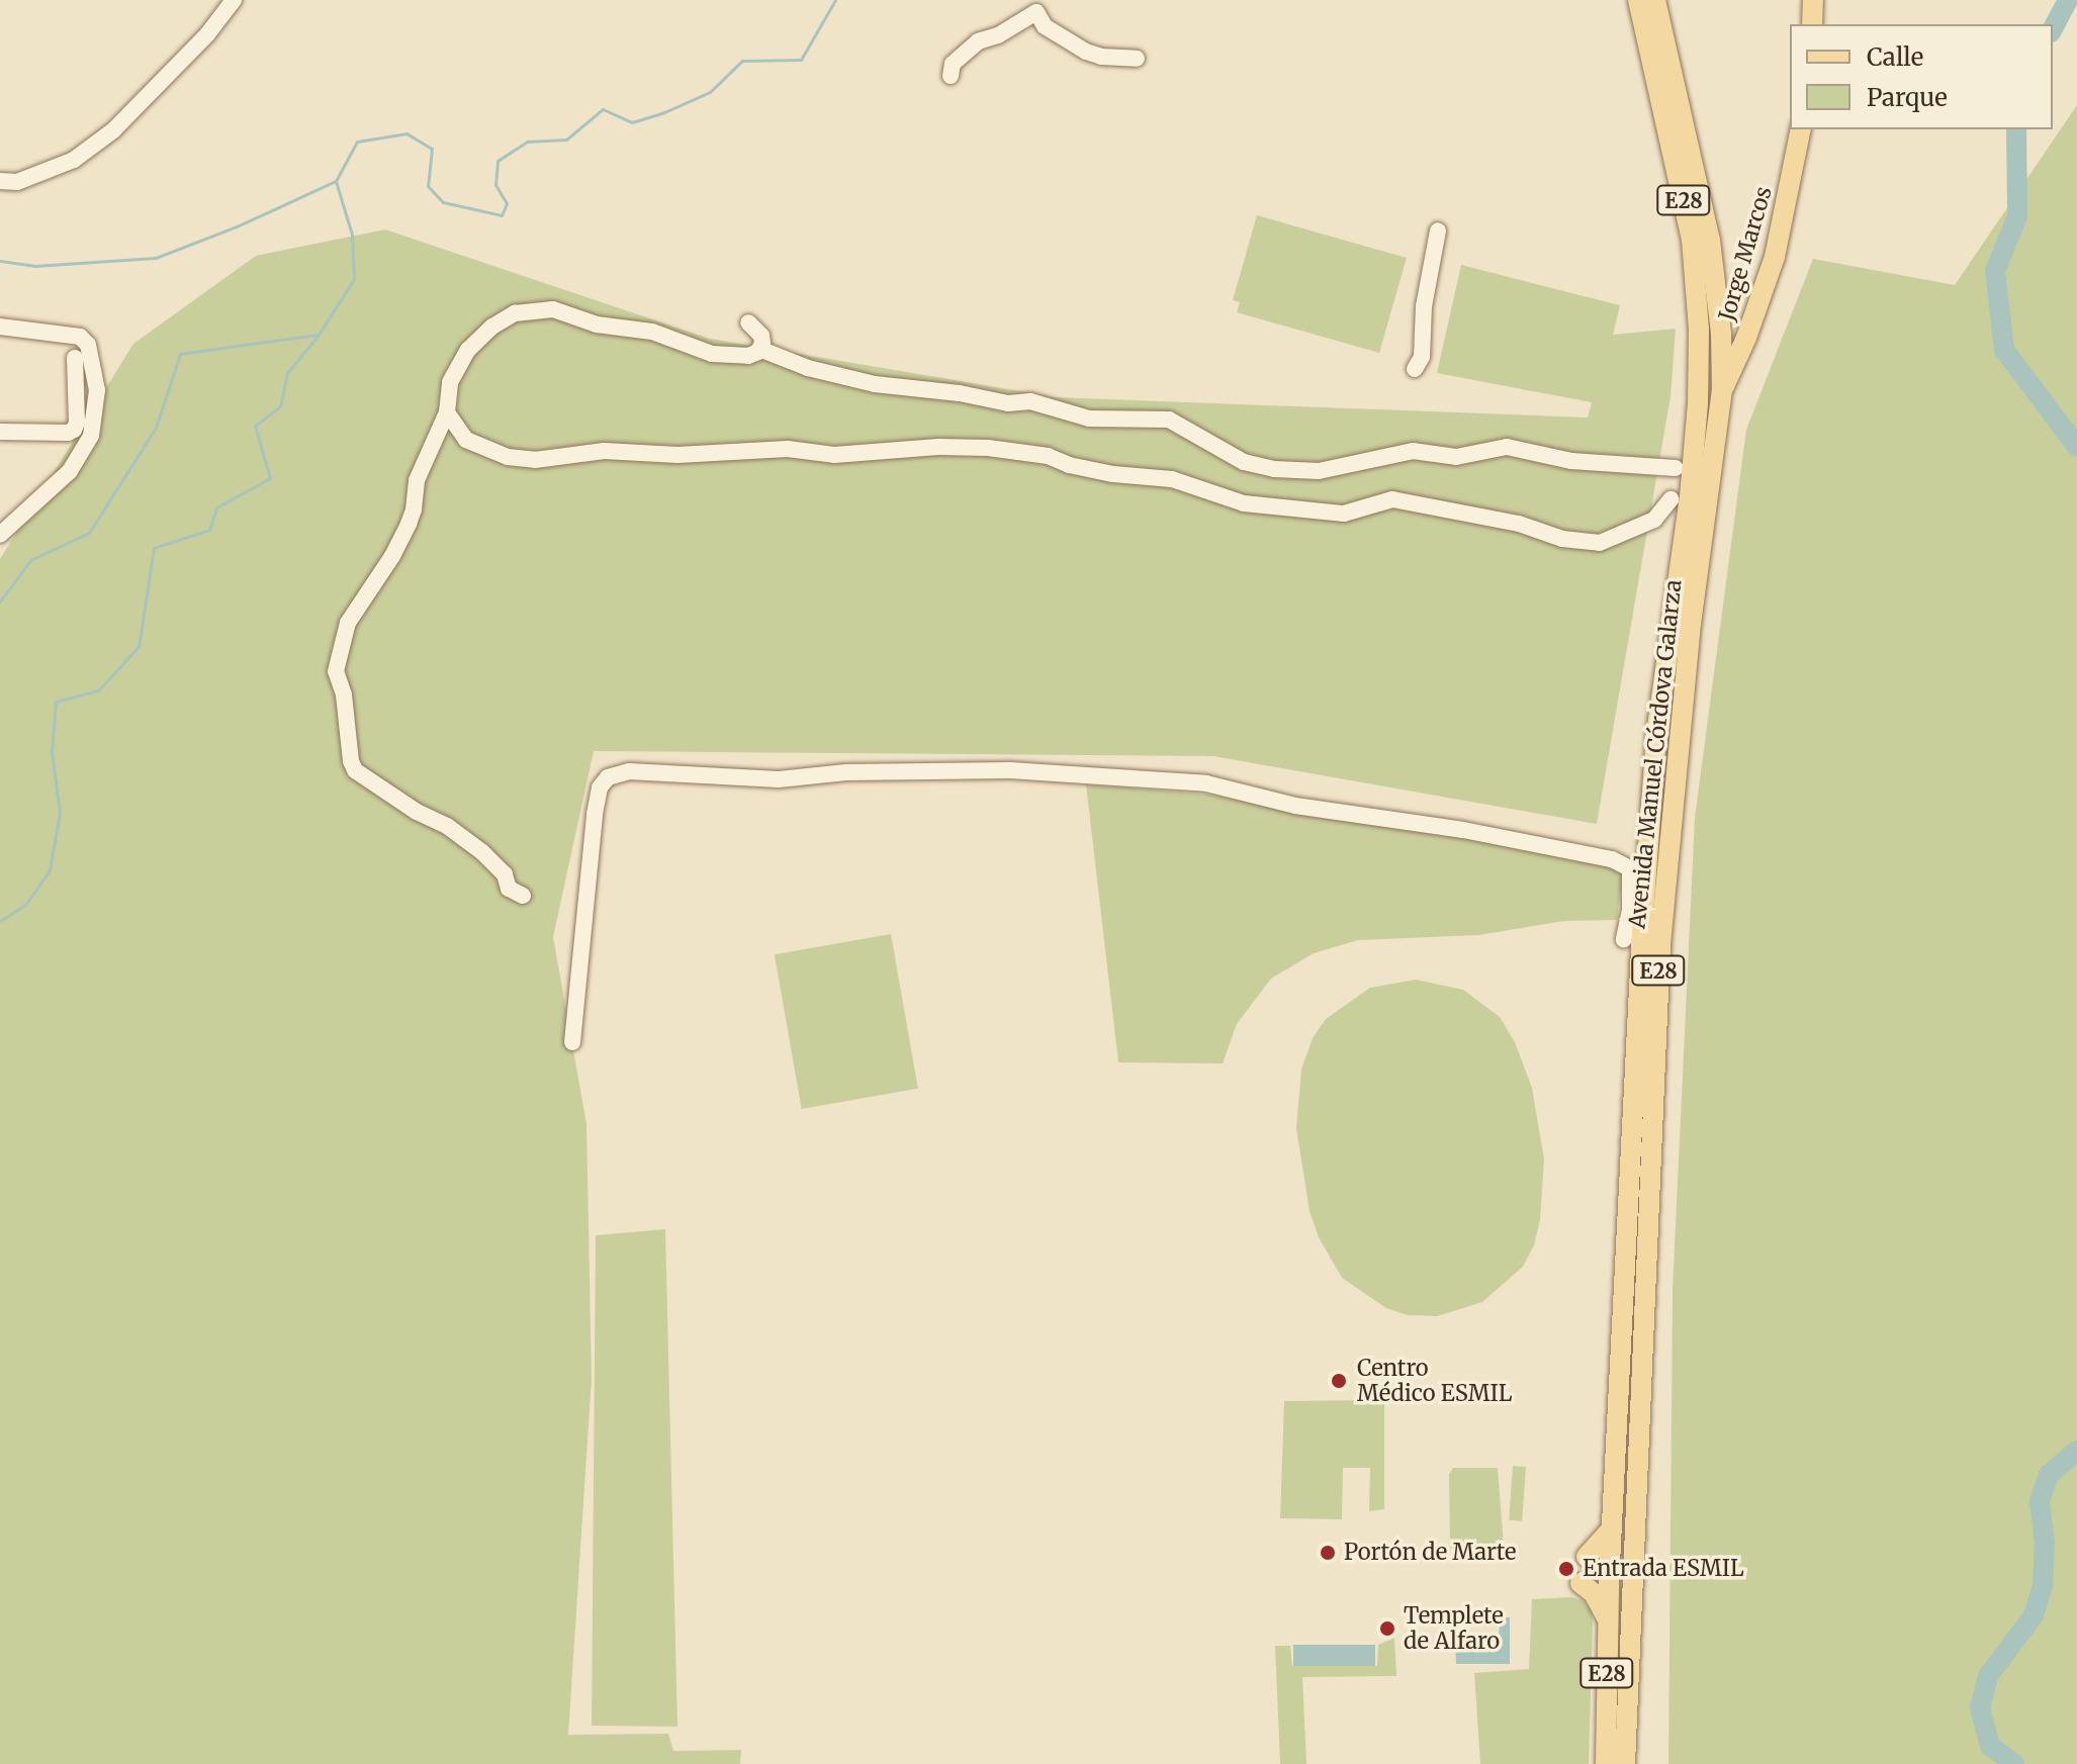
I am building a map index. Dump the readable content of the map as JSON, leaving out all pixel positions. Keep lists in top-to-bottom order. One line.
{"streets":{"main road":["E28","Jorge Marcos","Avenida Manuel Córdova Galarza"]},"crossings":[["Jorge Marcos","Avenida Manuel Córdova Galarza"]],"places":["Centro Médico ESMIL","Portón de Marte","Entrada ESMIL","Templete de Alfaro"],"legend":["Calle","Parque"]}
